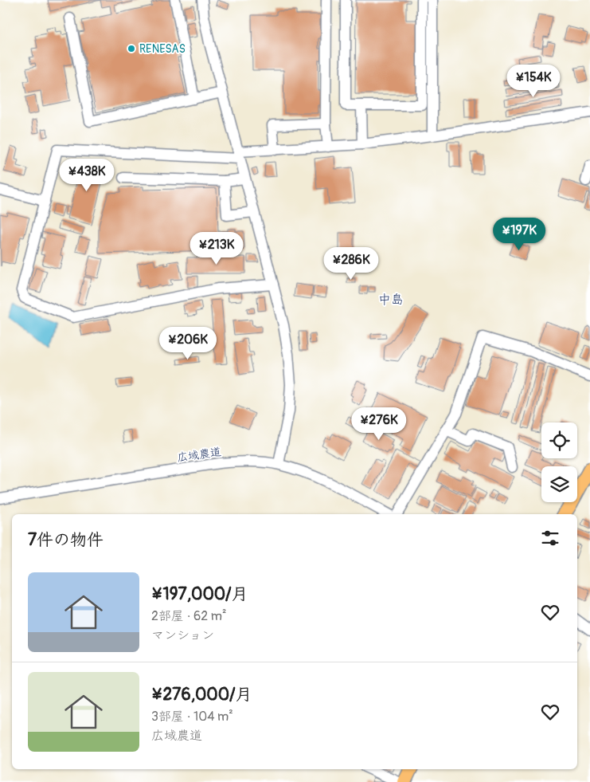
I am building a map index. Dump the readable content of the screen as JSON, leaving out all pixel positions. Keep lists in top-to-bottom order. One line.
{"streets":{"street":["広域農道"]},"districts":["中島"],"places":["RENESAS"],"page":{"price":["¥154K","¥438K","¥197K","¥213K","¥286K","¥206K","¥276K"],"heading":"7件の物件","list":[{"name":"¥197,000/月","note":"2部屋 · 62 m² · マンション"},{"name":"¥276,000/月","note":"3部屋 · 104 m² · 広域農道"}]}}
